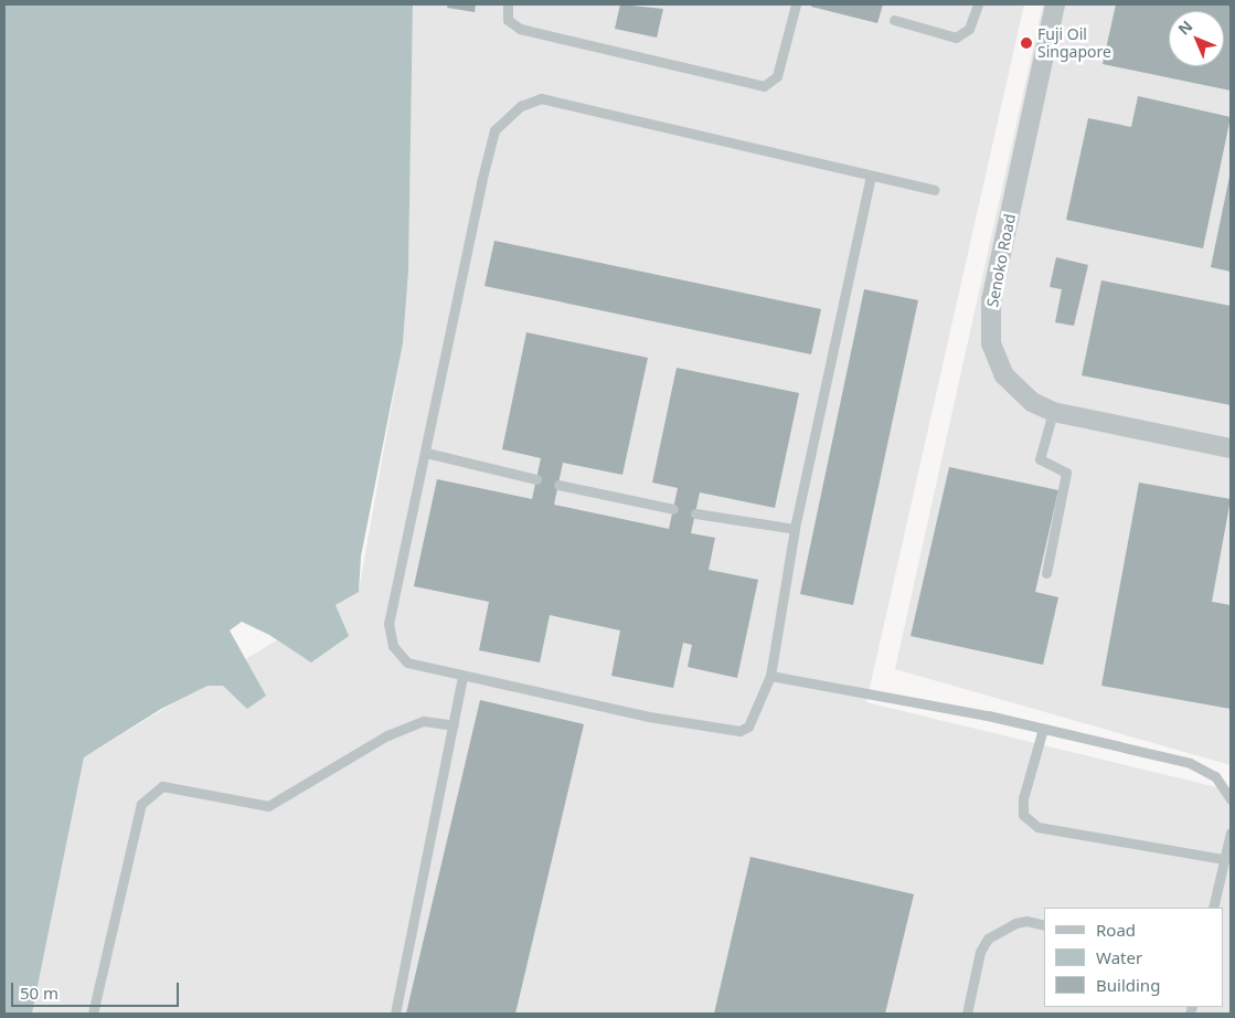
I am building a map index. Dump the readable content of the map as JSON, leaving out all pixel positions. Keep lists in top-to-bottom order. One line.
{"streets":{"street":["Senoko Road"]},"places":["Fuji Oil Singapore"],"legend":["Road","Water","Building"],"scale_bar":"50 m","north":"top left"}
